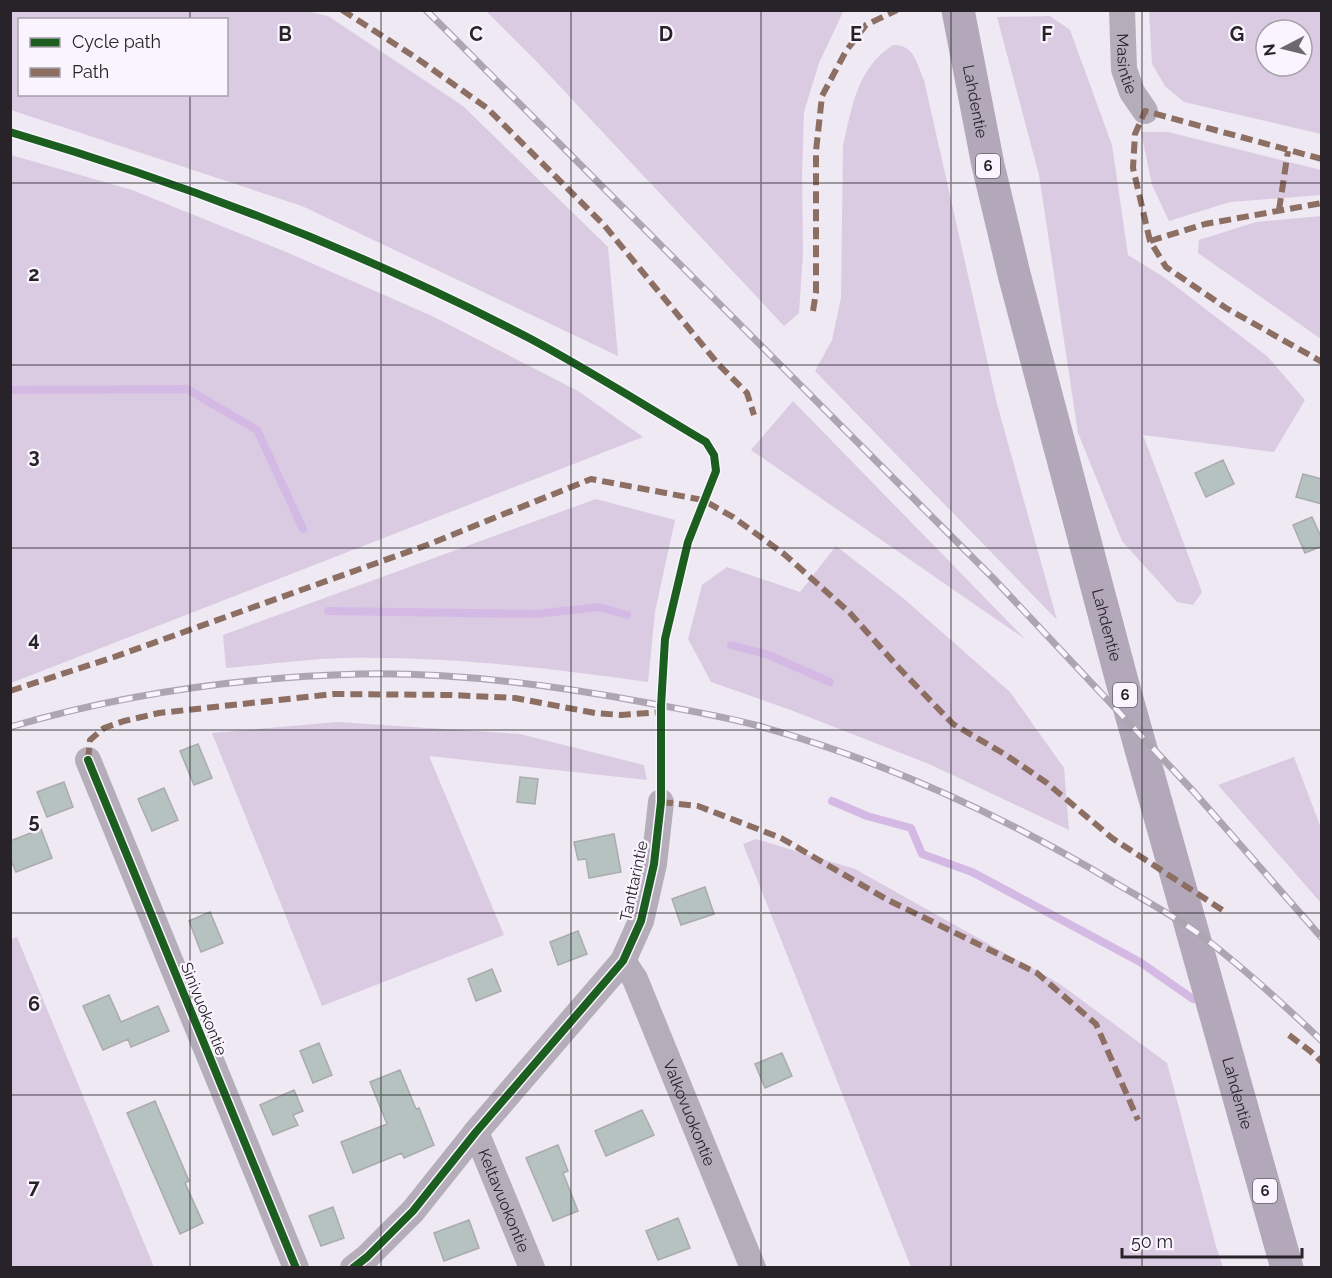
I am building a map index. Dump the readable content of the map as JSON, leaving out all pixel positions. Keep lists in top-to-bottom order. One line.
{"streets":{"highway":["Lahdentie","6"],"street":["Masintie","Tanttarintie","Sinivuokontie","Valkovuokontie","Keltavuokontie"]},"crossings":[["Tanttarintie","Valkovuokontie"],["Tanttarintie","Keltavuokontie"]],"legend":["Cycle path","Path"],"scale_bar":"50 m","north":"left","grid":{"columns":["B","C","D","E","F","G"],"rows":["2","3","4","5","6","7"]}}
